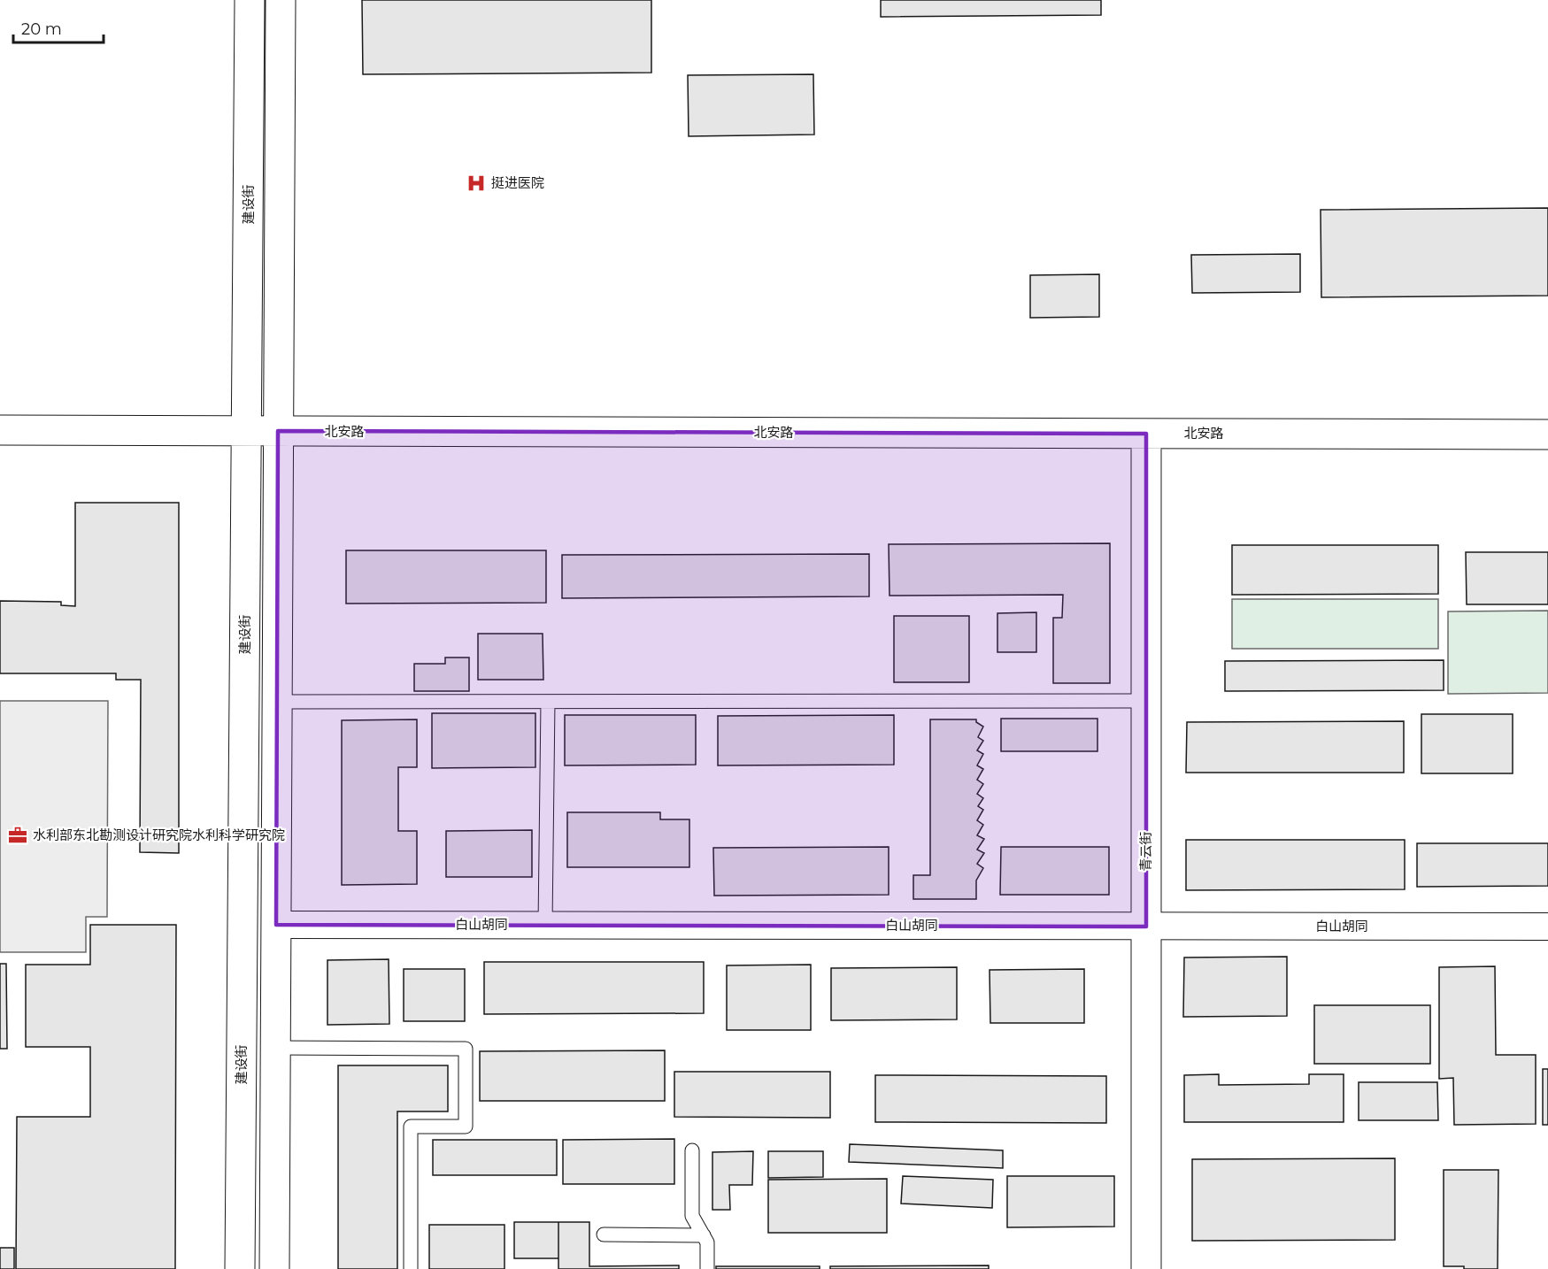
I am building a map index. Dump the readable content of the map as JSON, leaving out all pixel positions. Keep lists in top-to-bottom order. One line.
{"streets":{"main road":["建设街","北安路","青云街"],"street":["白山胡同"]},"crossings":[["建设街","北安路"],["北安路","青云街"],["青云街","白山胡同"]],"places":{"hospital":["挺进医院"],"office":["水利部东北勘测设计研究院水利科学研究院"]},"scale_bar":"20 m"}
